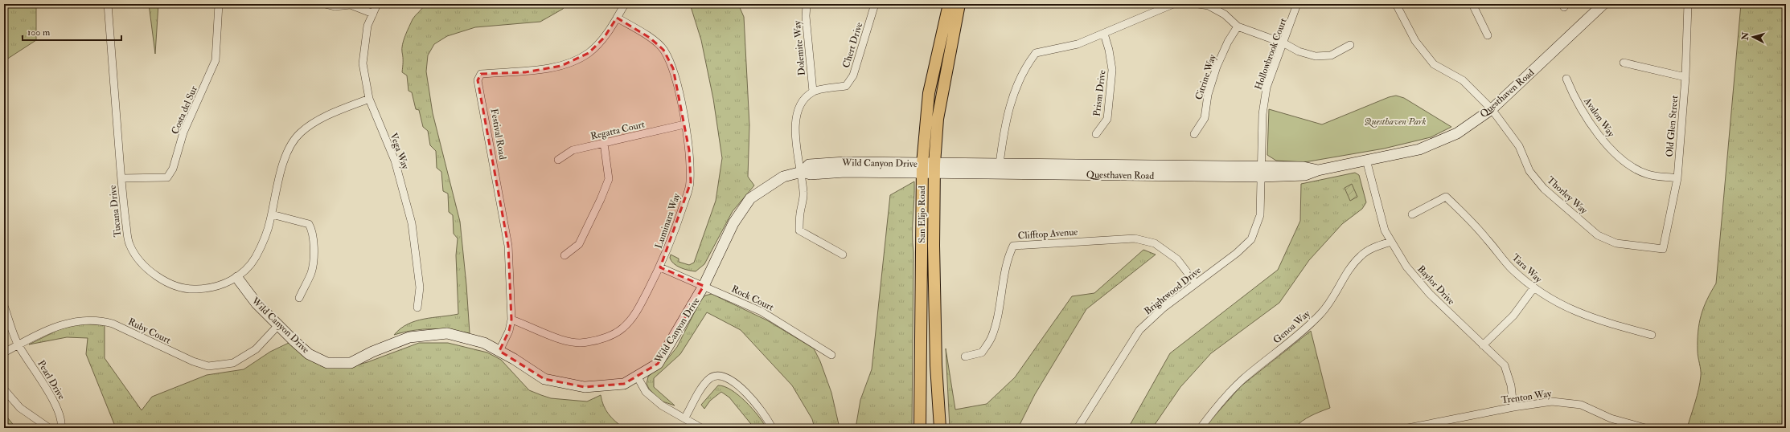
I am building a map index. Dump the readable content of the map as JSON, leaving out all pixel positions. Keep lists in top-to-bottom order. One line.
{"streets":{"main road":["San Elijo Road"],"street":["Chert Drive","Dolemite Way","Hollowbrook Court","Citrine Way","Prism Drive","Questhaven Road","Costa del Sur","Avalon Way","Old Glen Street","Regatta Court","Festival Road","Vega Way","Wild Canyon Drive","Thorley Way","Tucana Drive","Luminara Way","Clifftop Avenue","Tara Way","Baylor Drive","Brightwood Drive","Rock Court","Genoa Way","Ruby Court","Pearl Drive","Trenton Way"]},"crossings":[["Chert Drive","Dolemite Way"],["Hollowbrook Court","Questhaven Road"],["Hollowbrook Court","Brightwood Drive"],["Questhaven Road","Wild Canyon Drive"],["Questhaven Road","Thorley Way"],["Questhaven Road","San Elijo Road"],["Questhaven Road","Baylor Drive"],["Questhaven Road","Brightwood Drive"],["Costa del Sur","Tucana Drive"],["Avalon Way","Old Glen Street"],["Old Glen Street","Thorley Way"],["Regatta Court","Luminara Way"],["Festival Road","Wild Canyon Drive"],["Festival Road","Luminara Way"],["Vega Way","Tucana Drive"],["Wild Canyon Drive","Tucana Drive"],["Wild Canyon Drive","San Elijo Road"],["Wild Canyon Drive","Rock Court"],["Wild Canyon Drive","Ruby Court"],["Luminara Way","Rock Court"],["Clifftop Avenue","Brightwood Drive"],["Baylor Drive","Genoa Way"],["Baylor Drive","Trenton Way"],["Ruby Court","Pearl Drive"]],"parks":["Questhaven Park"],"scale_bar":"100 m","north":"left"}
